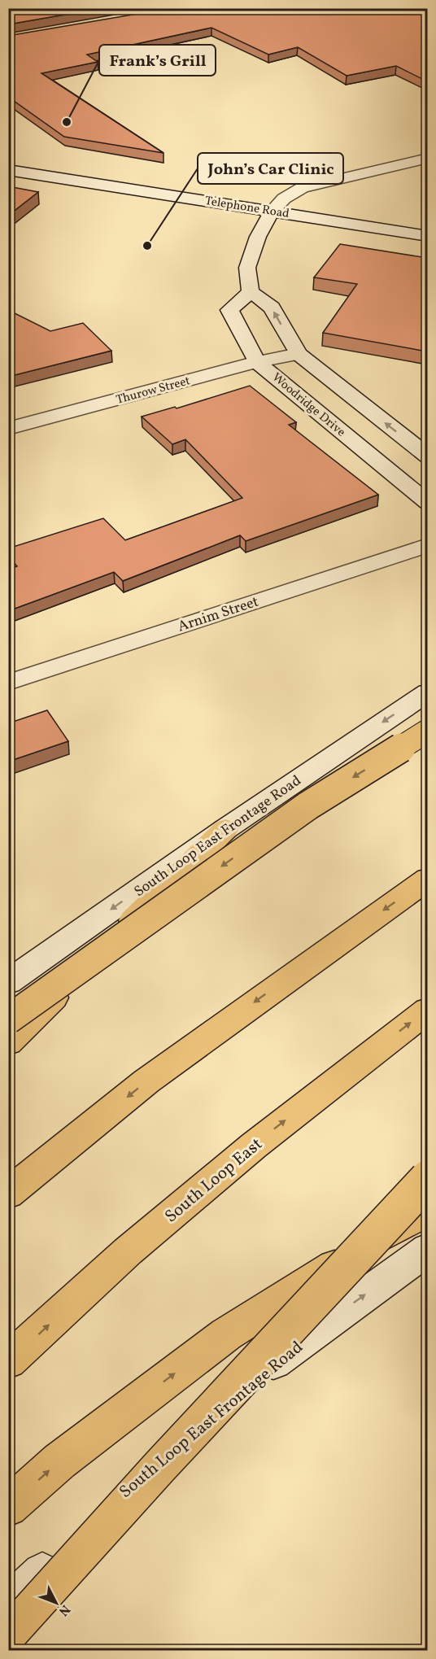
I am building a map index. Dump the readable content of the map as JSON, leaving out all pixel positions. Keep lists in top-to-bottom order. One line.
{"streets":{"highway":["South Loop East"],"main road":["Telephone Road","Thurow Street","Woodridge Drive","Arnim Street","South Loop East Frontage Road"]},"crossings":[["Thurow Street","Woodridge Drive"]],"places":["Frank’s Grill","John’s Car Clinic"],"north":"bottom right"}
